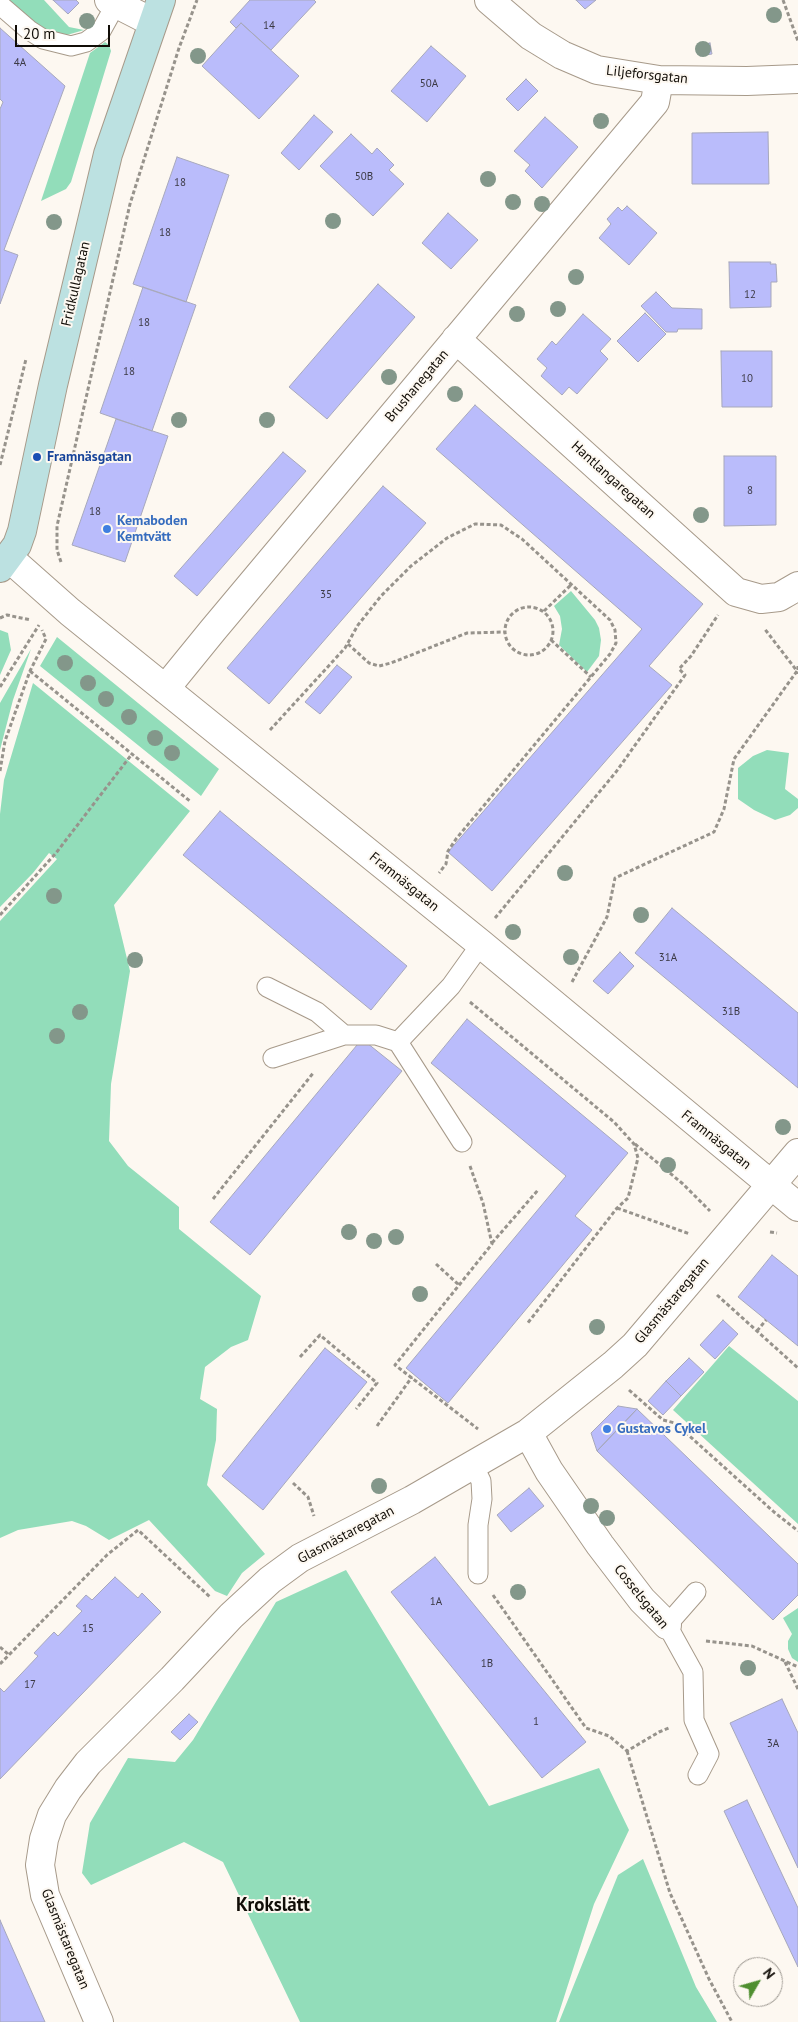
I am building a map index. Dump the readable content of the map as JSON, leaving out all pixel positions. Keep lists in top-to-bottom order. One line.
{"streets":{"street":["Liljeforsgatan","Fridkullagatan","Brushanegatan","Hantlangaregatan","Framnäsgatan","Glasmästaregatan","Cosselsgatan"]},"crossings":[["Liljeforsgatan","Brushanegatan"],["Fridkullagatan","Framnäsgatan"],["Brushanegatan","Hantlangaregatan"],["Brushanegatan","Framnäsgatan"],["Framnäsgatan","Glasmästaregatan"],["Glasmästaregatan","Cosselsgatan"]],"districts":["Krokslätt"],"places":["Framnäsgatan","Kemaboden Kemtvätt","Gustavos Cykel"],"house_numbers":["14","4A","50A","50B","18","18","12","18","18","10","8","18","35","31A","31B","1A","15","1B","17","1","3A"],"scale_bar":"20 m","north":"top right"}
